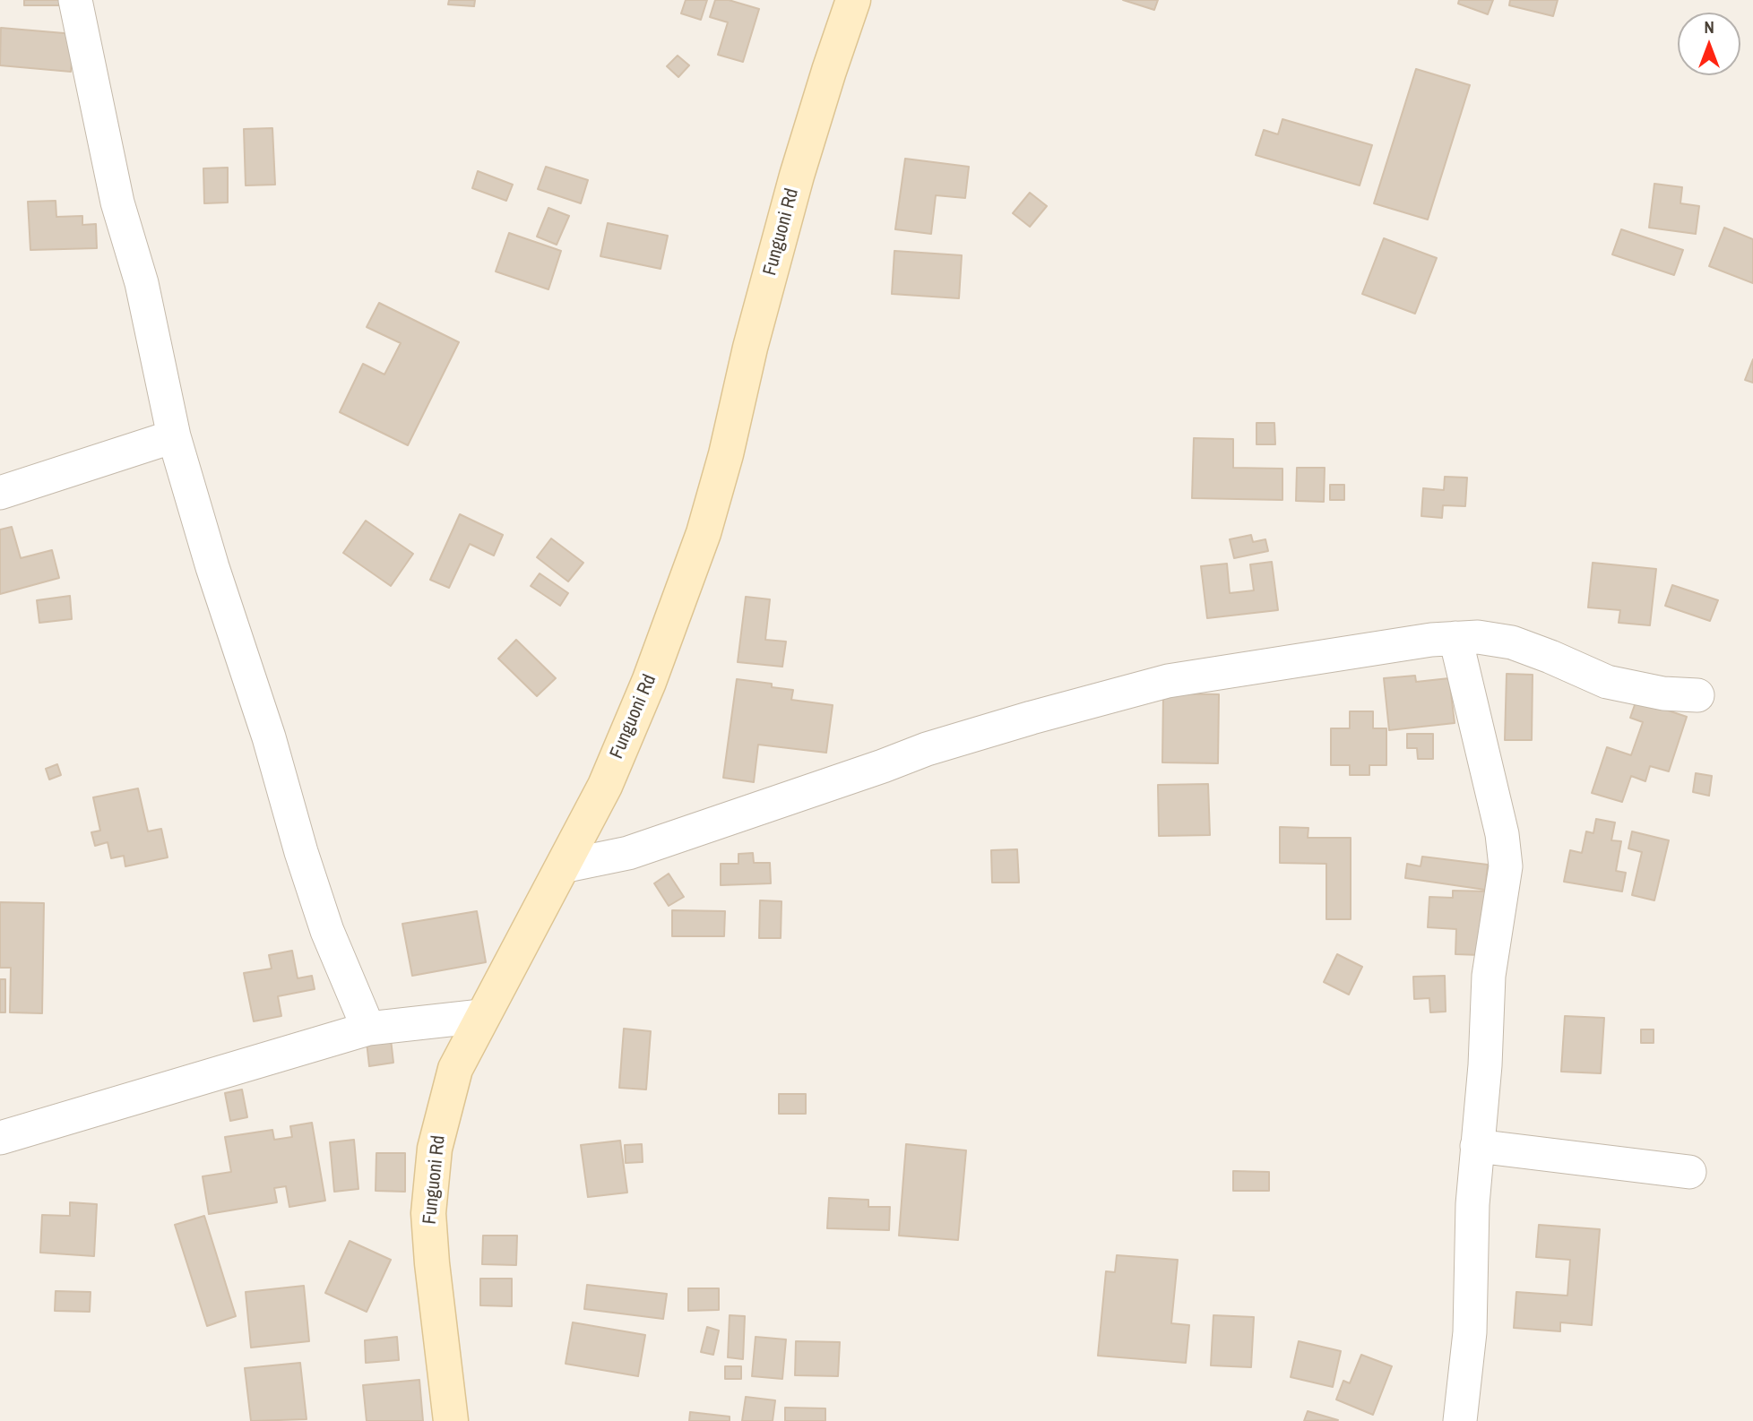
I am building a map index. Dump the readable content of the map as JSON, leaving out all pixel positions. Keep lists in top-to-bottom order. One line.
{"streets":{"street":["Funguoni Rd"]},"north":"top"}
